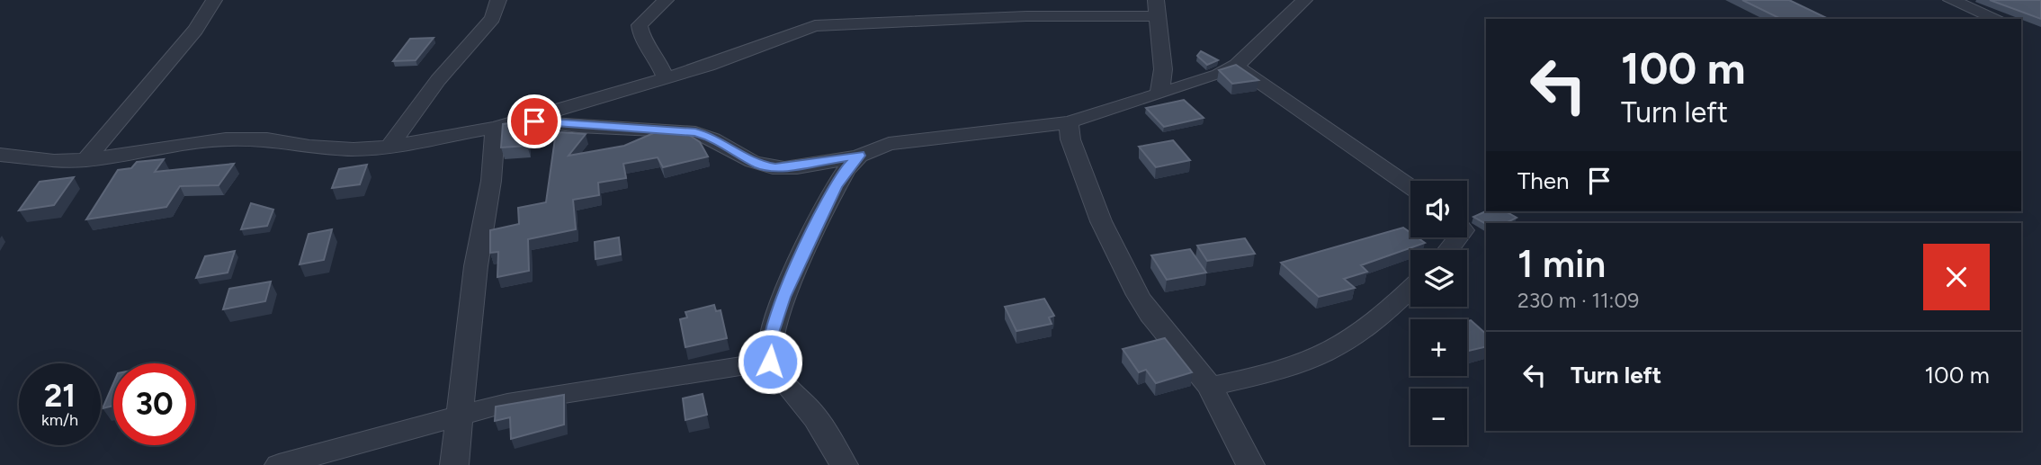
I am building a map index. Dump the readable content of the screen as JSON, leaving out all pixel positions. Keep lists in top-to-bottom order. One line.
{"page":{"turn":["100 m","Turn left"],"then":"Then","map_buttons":["+","−"],"heading":["1 min","230 m · 11:09"],"list":[{"name":"Turn left","value":"100 m"}],"speed":"21 km/h","limit":"30"}}
